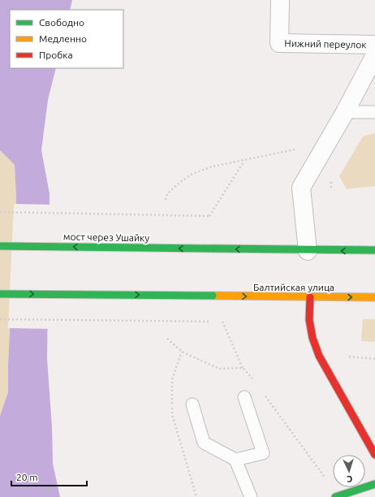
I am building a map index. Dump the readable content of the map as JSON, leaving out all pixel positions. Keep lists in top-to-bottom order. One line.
{"streets":{"main road":["мост через Ушайку","Балтийская улица"],"street":["Нижний переулок"]},"one_way":["мост через Ушайку","Балтийская улица"],"legend":["Свободно","Медленно","Пробка"],"scale_bar":"20 m","north":"bottom"}
